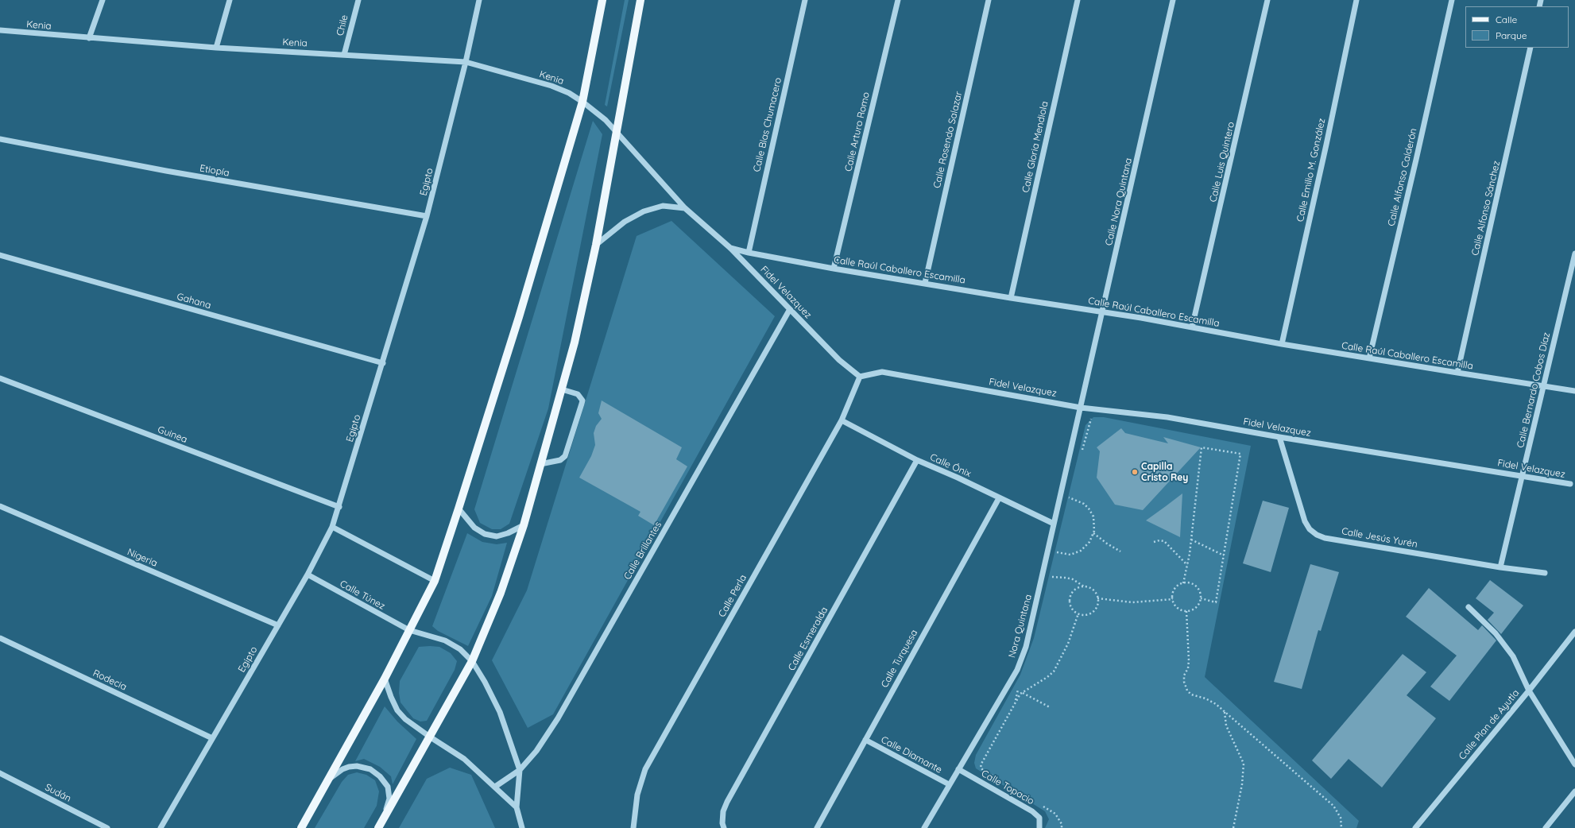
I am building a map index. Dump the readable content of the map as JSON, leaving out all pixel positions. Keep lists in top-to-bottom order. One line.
{"streets":{"street":["Kenia","Chile","Calle Blas Chumacero","Calle Arturo Romo","Calle Rosendo Salazar","Calle Gloria Mendiola","Calle Luis Quintero","Calle Emilio M. González","Etiopía","Calle Alfonso Calderón","Egipto","Calle Nora Quintana","Calle Alfonso Sánchez","Calle Raúl Caballero Escamilla","Fidel Velazquez","Gahana","Calle Bernardo Cobos Díaz","Guinea","Calle Ónix","Calle Jesús Yurén","Calle Brillantes","Nigeria","Calle Túnez","Calle Perla","Nora Quintana","Calle Esmeralda","Calle Turquesa","Rodecia","Calle Plan de Ayutla","Calle Diamante","Calle Topacio","Sudán"]},"crossings":[["Kenia","Chile"],["Kenia","Egipto"],["Kenia","Fidel Velazquez"],["Calle Blas Chumacero","Calle Raúl Caballero Escamilla"],["Calle Arturo Romo","Calle Raúl Caballero Escamilla"],["Calle Rosendo Salazar","Calle Raúl Caballero Escamilla"],["Calle Gloria Mendiola","Calle Raúl Caballero Escamilla"],["Calle Luis Quintero","Calle Raúl Caballero Escamilla"],["Calle Emilio M. González","Calle Raúl Caballero Escamilla"],["Etiopía","Egipto"],["Calle Alfonso Calderón","Calle Raúl Caballero Escamilla"],["Egipto","Gahana"],["Egipto","Guinea"],["Egipto","Nigeria"],["Egipto","Calle Túnez"],["Egipto","Rodecia"],["Calle Nora Quintana","Calle Raúl Caballero Escamilla"],["Calle Nora Quintana","Fidel Velazquez"],["Calle Nora Quintana","Nora Quintana"],["Calle Alfonso Sánchez","Calle Raúl Caballero Escamilla"],["Calle Raúl Caballero Escamilla","Fidel Velazquez"],["Calle Raúl Caballero Escamilla","Calle Bernardo Cobos Díaz"],["Fidel Velazquez","Calle Bernardo Cobos Díaz"],["Fidel Velazquez","Calle Jesús Yurén"],["Fidel Velazquez","Calle Brillantes"],["Fidel Velazquez","Calle Perla"],["Fidel Velazquez","Nora Quintana"],["Calle Bernardo Cobos Díaz","Calle Jesús Yurén"],["Calle Ónix","Calle Perla"],["Calle Ónix","Nora Quintana"],["Calle Ónix","Calle Esmeralda"],["Calle Ónix","Calle Turquesa"],["Calle Brillantes","Calle Túnez"],["Nora Quintana","Calle Diamante"],["Nora Quintana","Calle Topacio"],["Calle Turquesa","Calle Diamante"]],"places":["Capilla Cristo Rey"],"legend":["Calle","Parque"]}
